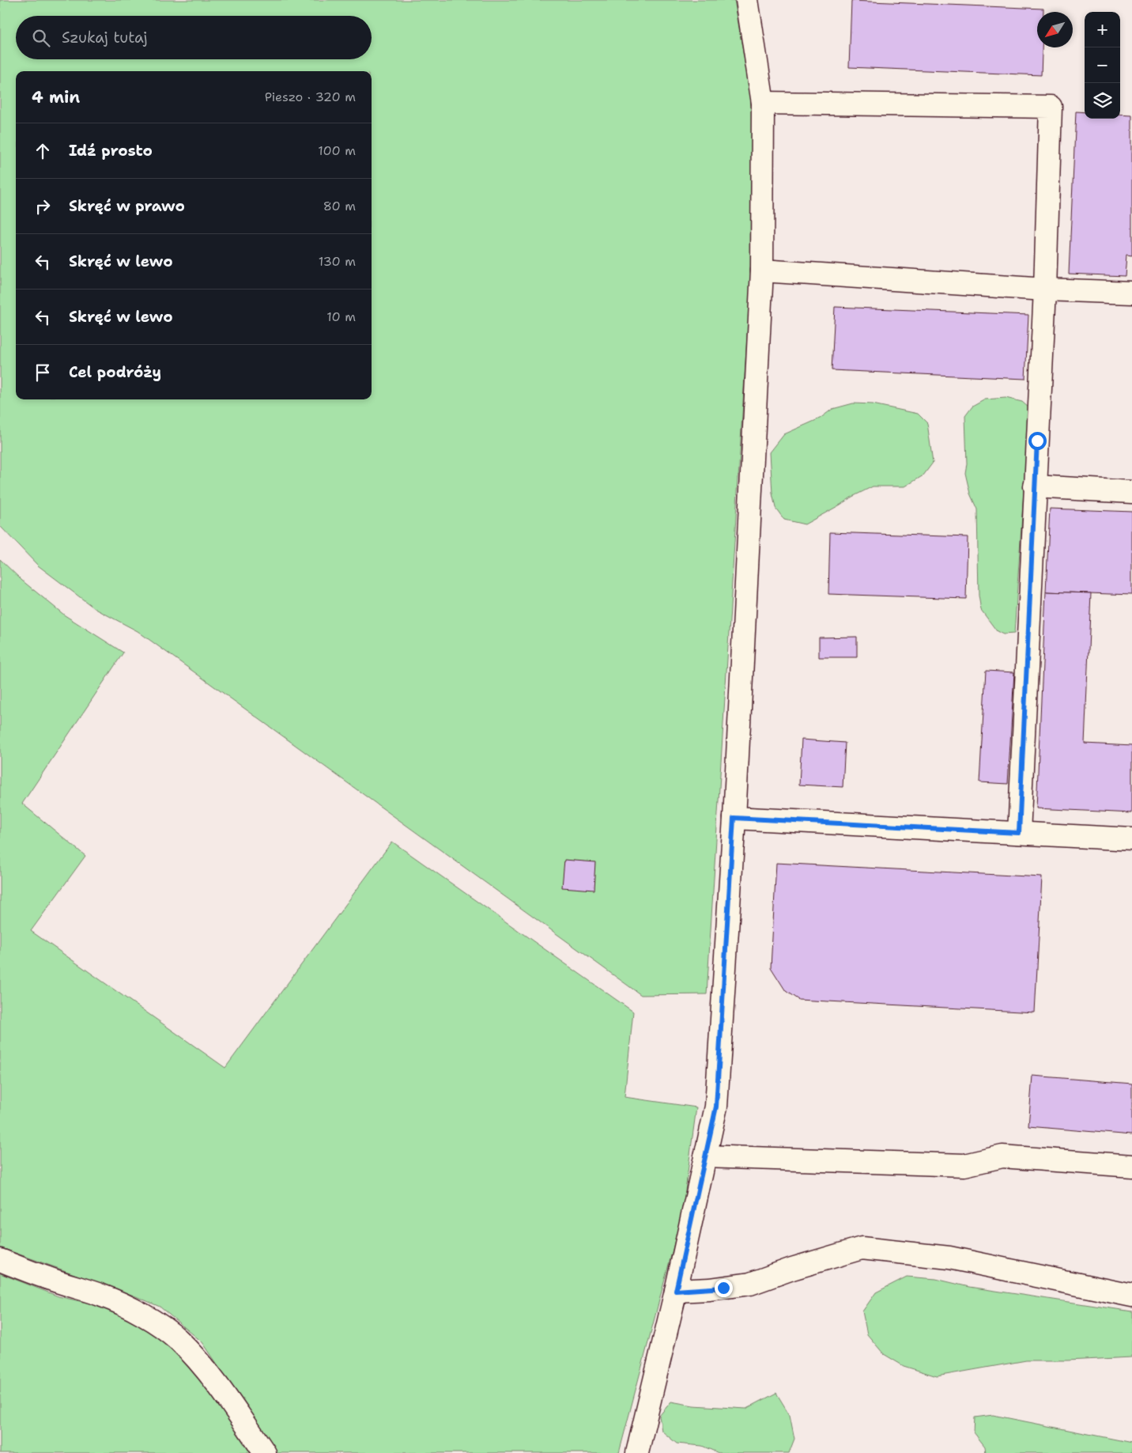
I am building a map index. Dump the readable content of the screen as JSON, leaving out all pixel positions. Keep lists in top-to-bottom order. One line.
{"north":"bottom left","page":{"map_buttons":["+","−"],"search":"Szukaj tutaj","heading":["4 min","Pieszo · 320 m"],"list":[["Idź prosto","100 m"],["Skręć w prawo","80 m"],["Skręć w lewo","130 m"],["Skręć w lewo","10 m"],"Cel podróży"]}}
